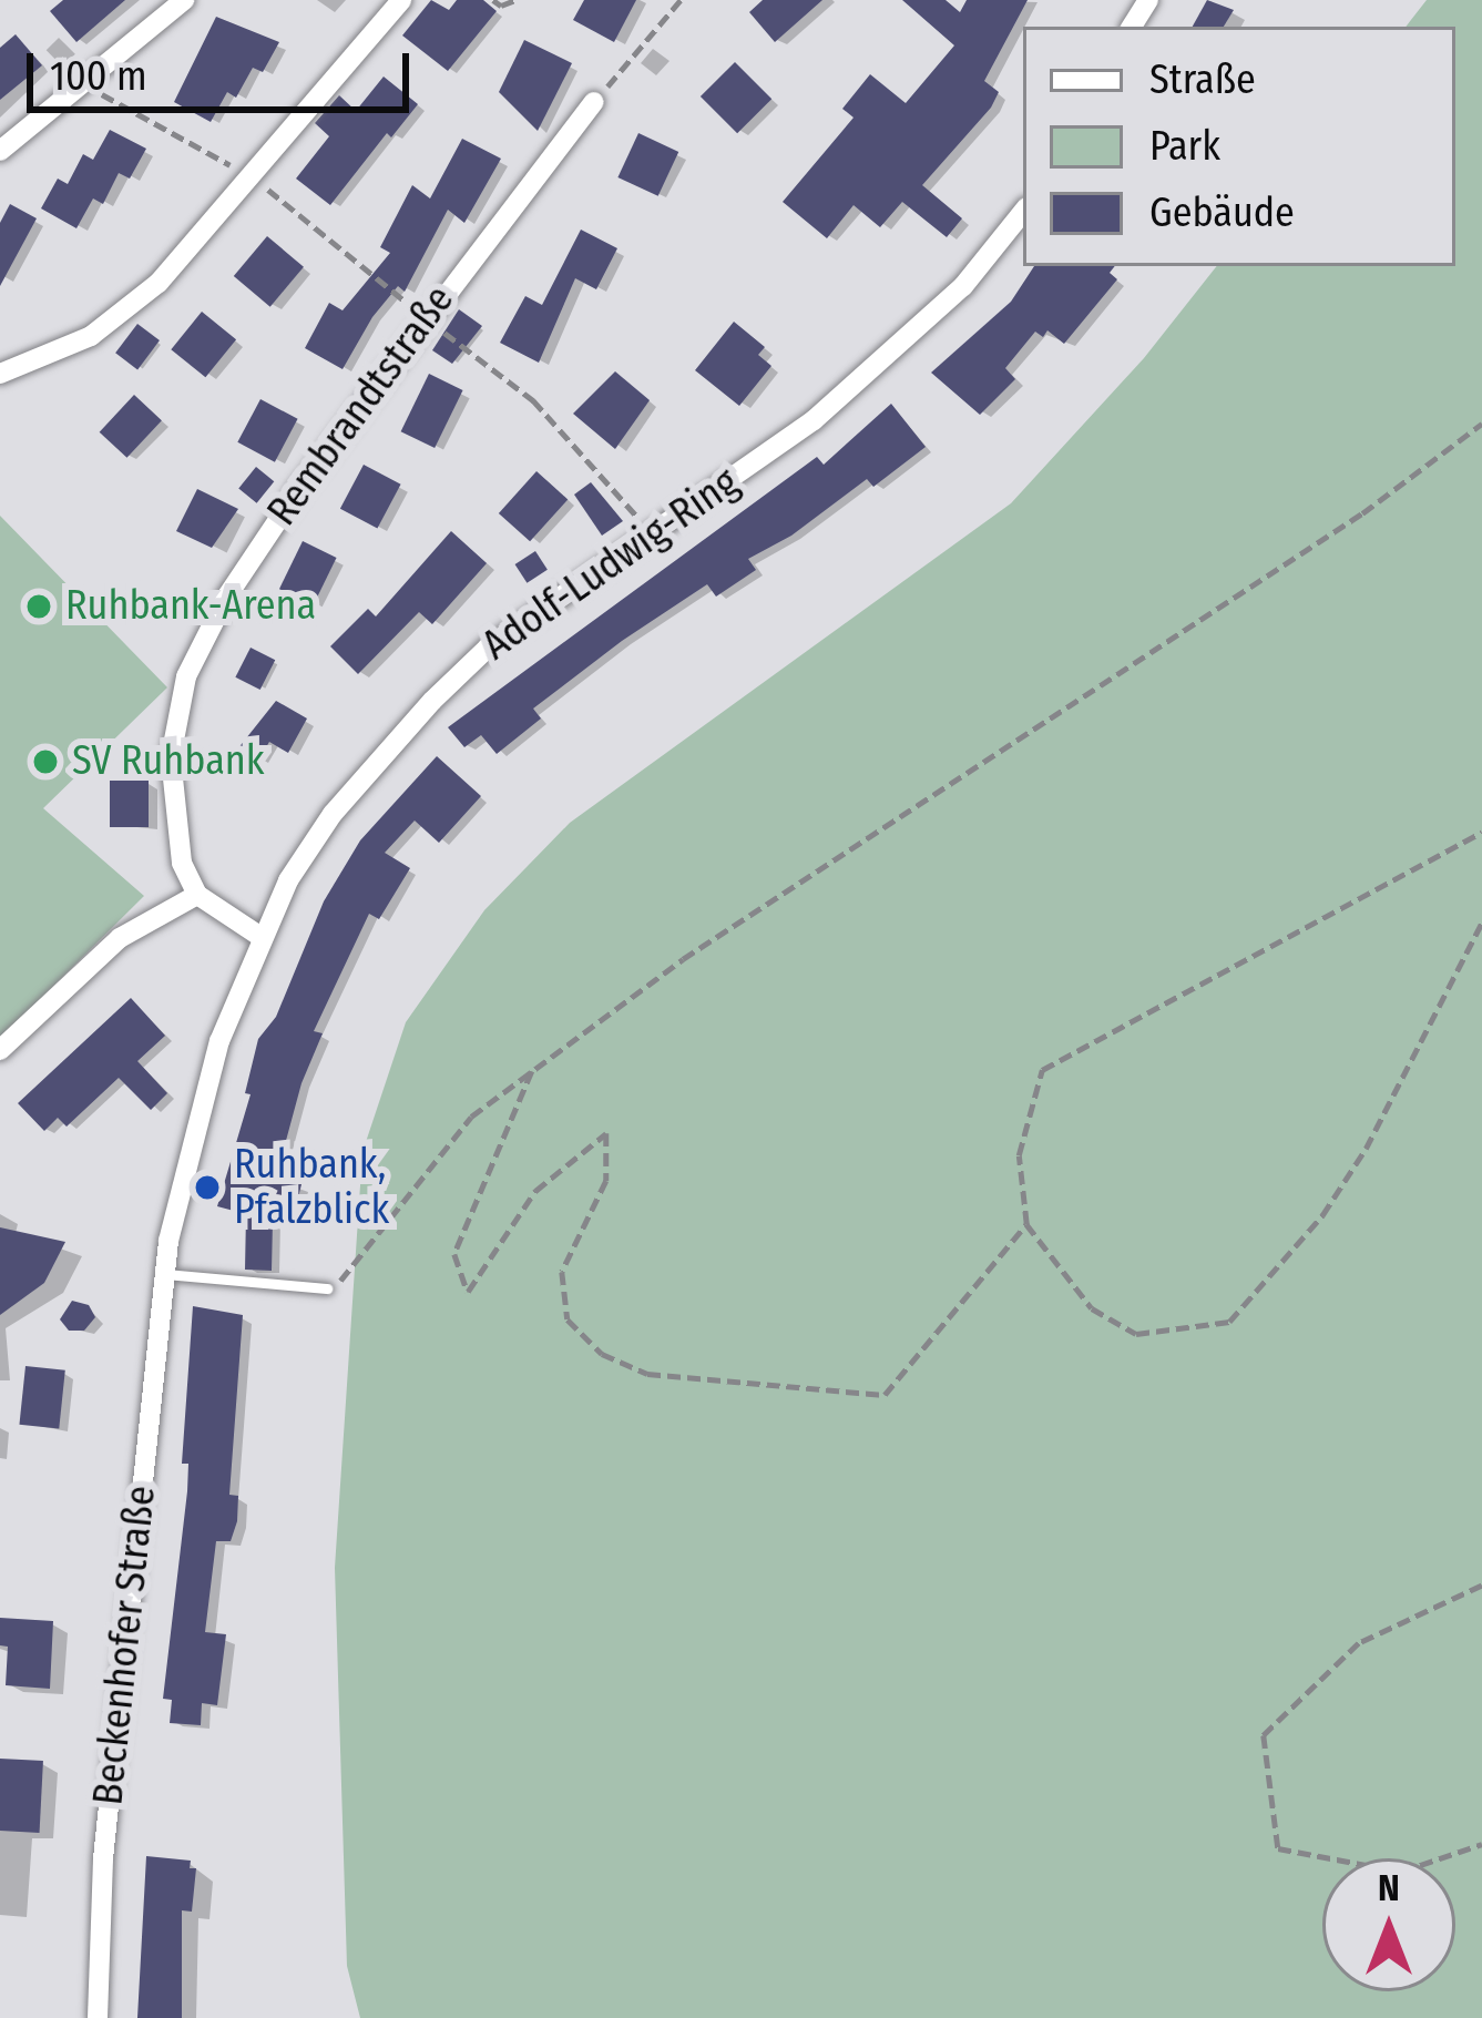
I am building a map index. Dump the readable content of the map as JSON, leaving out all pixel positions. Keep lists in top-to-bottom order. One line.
{"streets":{"street":["Rembrandtstraße","Adolf-Ludwig-Ring","Beckenhofer Straße"]},"crossings":[["Adolf-Ludwig-Ring","Beckenhofer Straße"]],"places":["Ruhbank-Arena","SV Ruhbank","Ruhbank, Pfalzblick"],"legend":["Straße","Park","Gebäude"],"scale_bar":"100 m","north":"top"}
